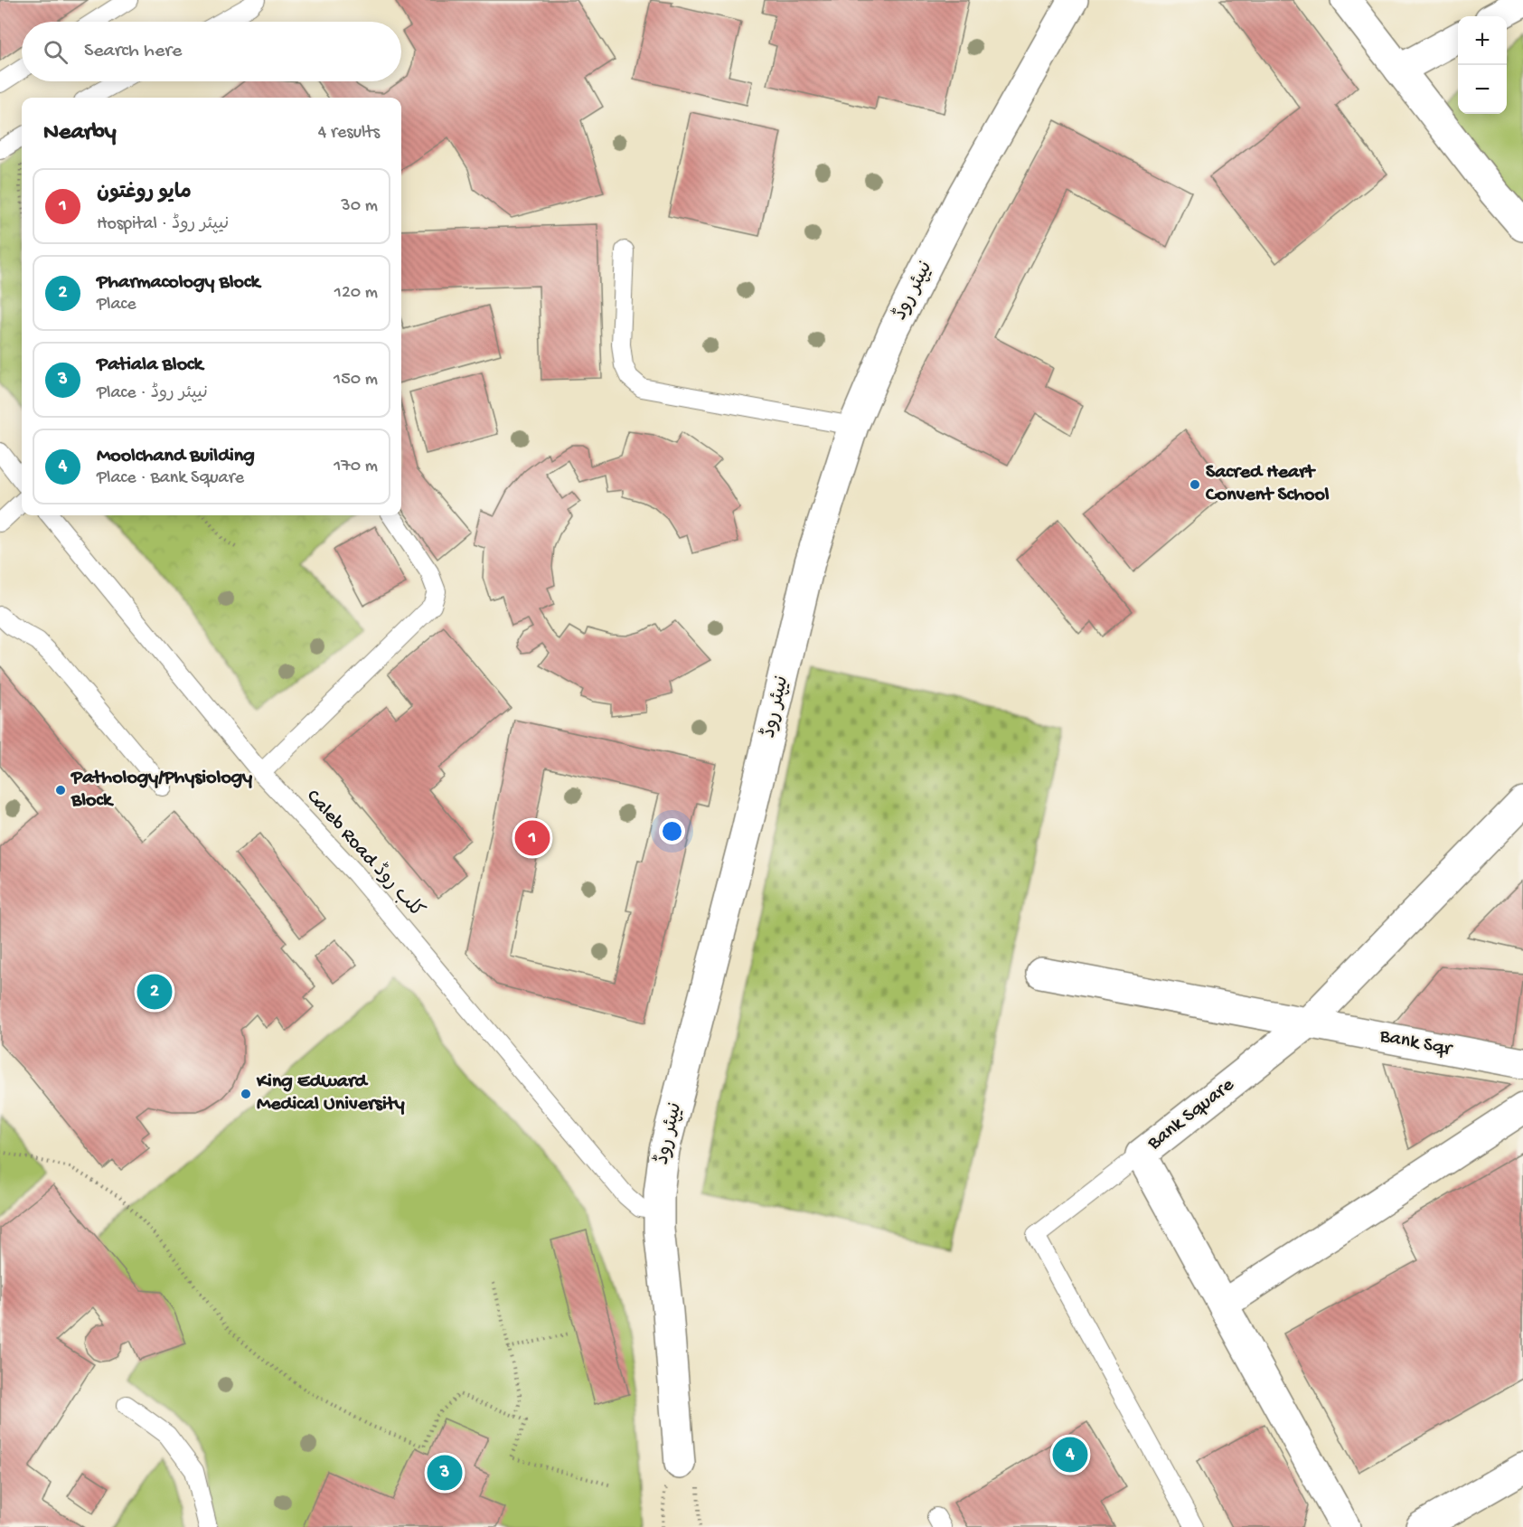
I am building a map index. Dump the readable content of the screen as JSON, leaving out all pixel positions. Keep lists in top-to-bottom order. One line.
{"streets":{"street":["نیپئر روڈ","Bank Sqr","Bank Square"],"lane":["Caleb Road کلب روڈ"]},"crossings":[["نیپئر روڈ","Caleb Road کلب روڈ"],["Bank Sqr","Bank Square"]],"places":["Sacred Heart Convent School","Pathology/Physiology Block","King Edward Medical University"],"page":{"map_buttons":["+","−"],"search":"Search here","heading":["Nearby","4 results"],"list":[{"mark":"1","name":"مایو روغتون","note":"Hospital · نیپئر روڈ","value":"30 m"},{"mark":"2","name":"Pharmacology Block","note":"Place","value":"120 m"},{"mark":"3","name":"Patiala Block","note":"Place · نیپئر روڈ","value":"150 m"},{"mark":"4","name":"Moolchand Building","note":"Place · Bank Square","value":"170 m"}],"pins":["1","2","4","3"]}}
